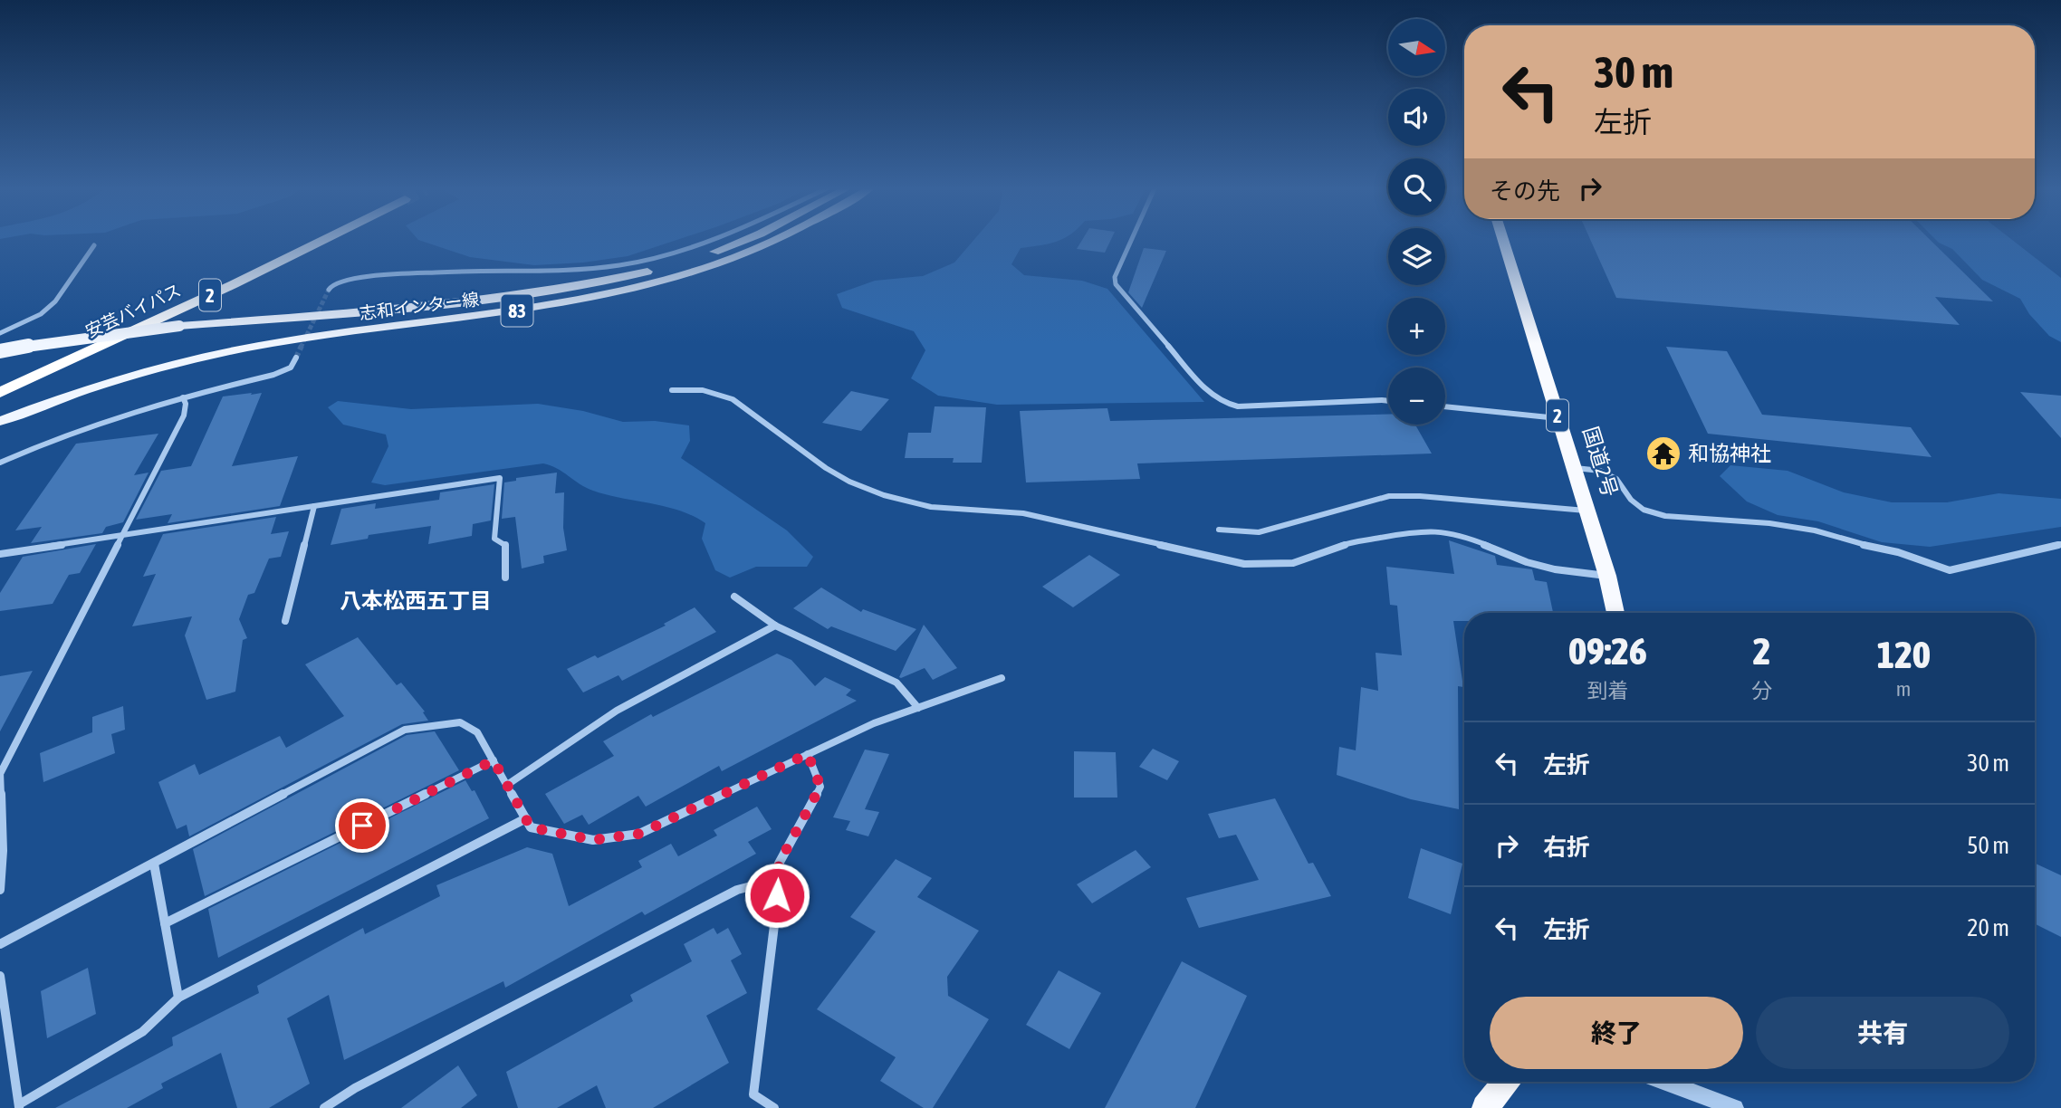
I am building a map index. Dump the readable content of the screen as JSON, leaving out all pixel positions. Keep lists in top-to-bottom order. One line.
{"streets":{"highway":["2","安芸バイパス","国道2号"],"main road":["志和インター線","83"]},"districts":["八本松西五丁目"],"places":{"temple":["和協神社"]},"north":"right","page":{"map_buttons":["+","−"],"turn":["30 m","左折"],"then":"その先","eta":["09:26","到着","2","分","120","m"],"list":[{"name":"左折","value":"30 m"},{"name":"右折","value":"50 m"},{"name":"左折","value":"20 m"}],"buttons":["終了","共有"]}}
